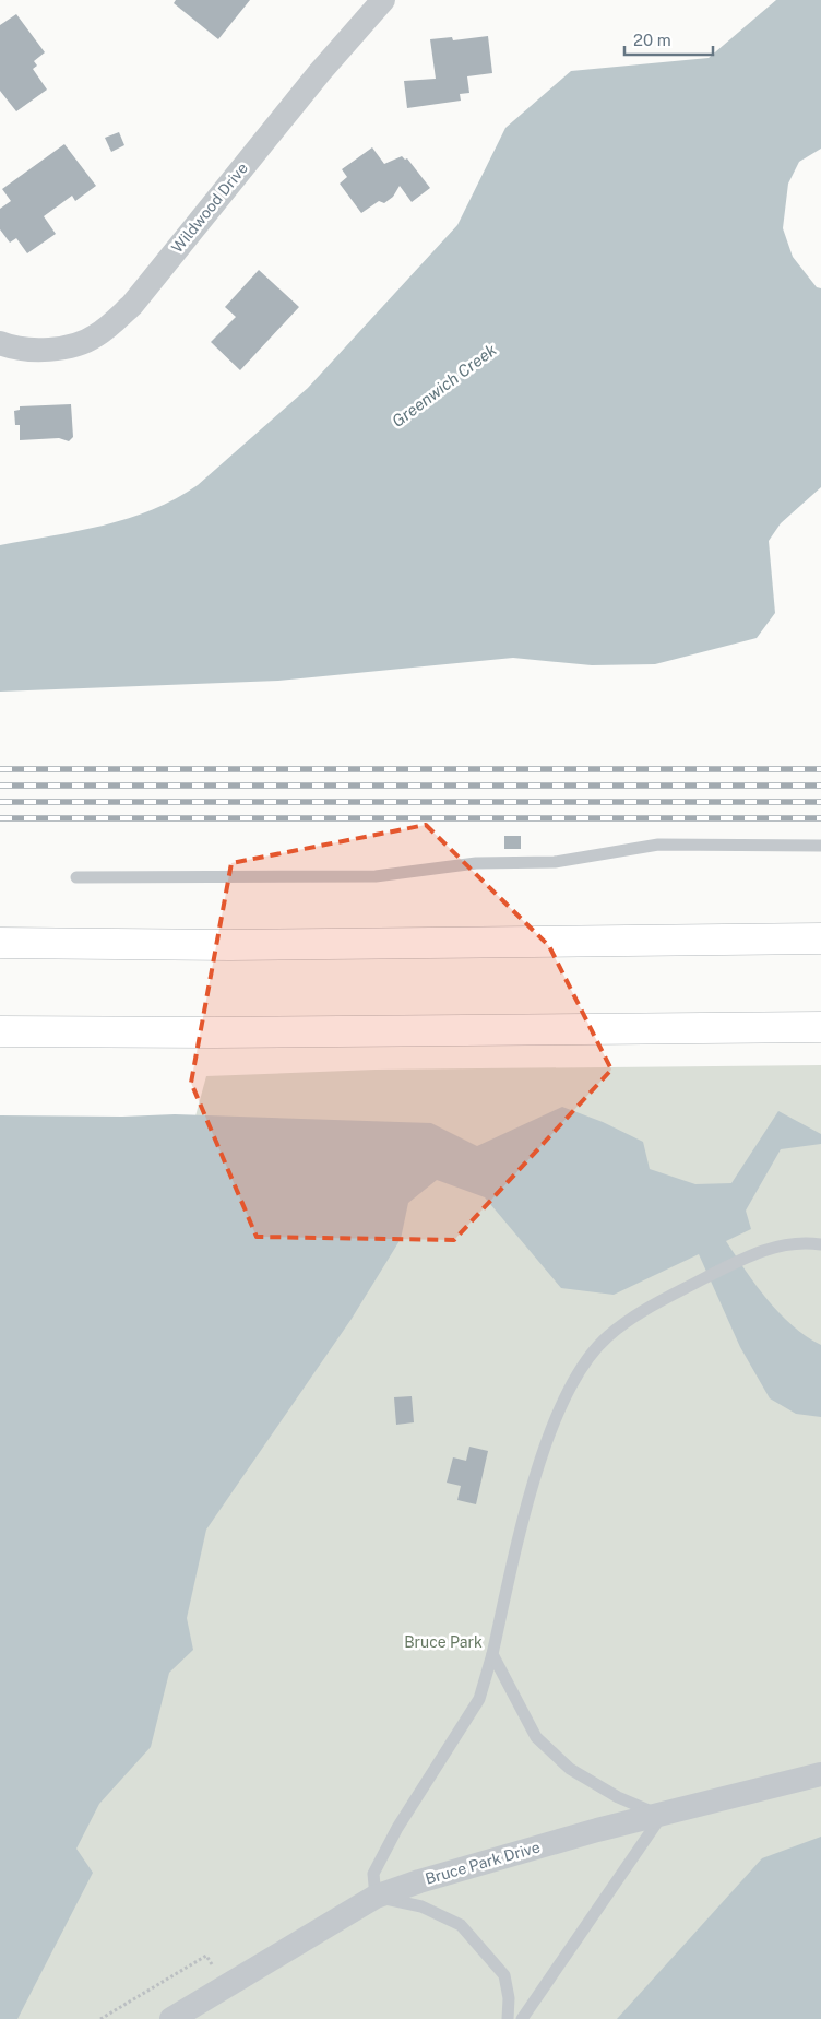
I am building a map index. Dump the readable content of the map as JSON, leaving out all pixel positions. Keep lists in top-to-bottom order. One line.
{"streets":{"street":["Wildwood Drive","Bruce Park Drive"]},"water":["Greenwich Creek"],"parks":["Bruce Park"],"scale_bar":"20 m"}
